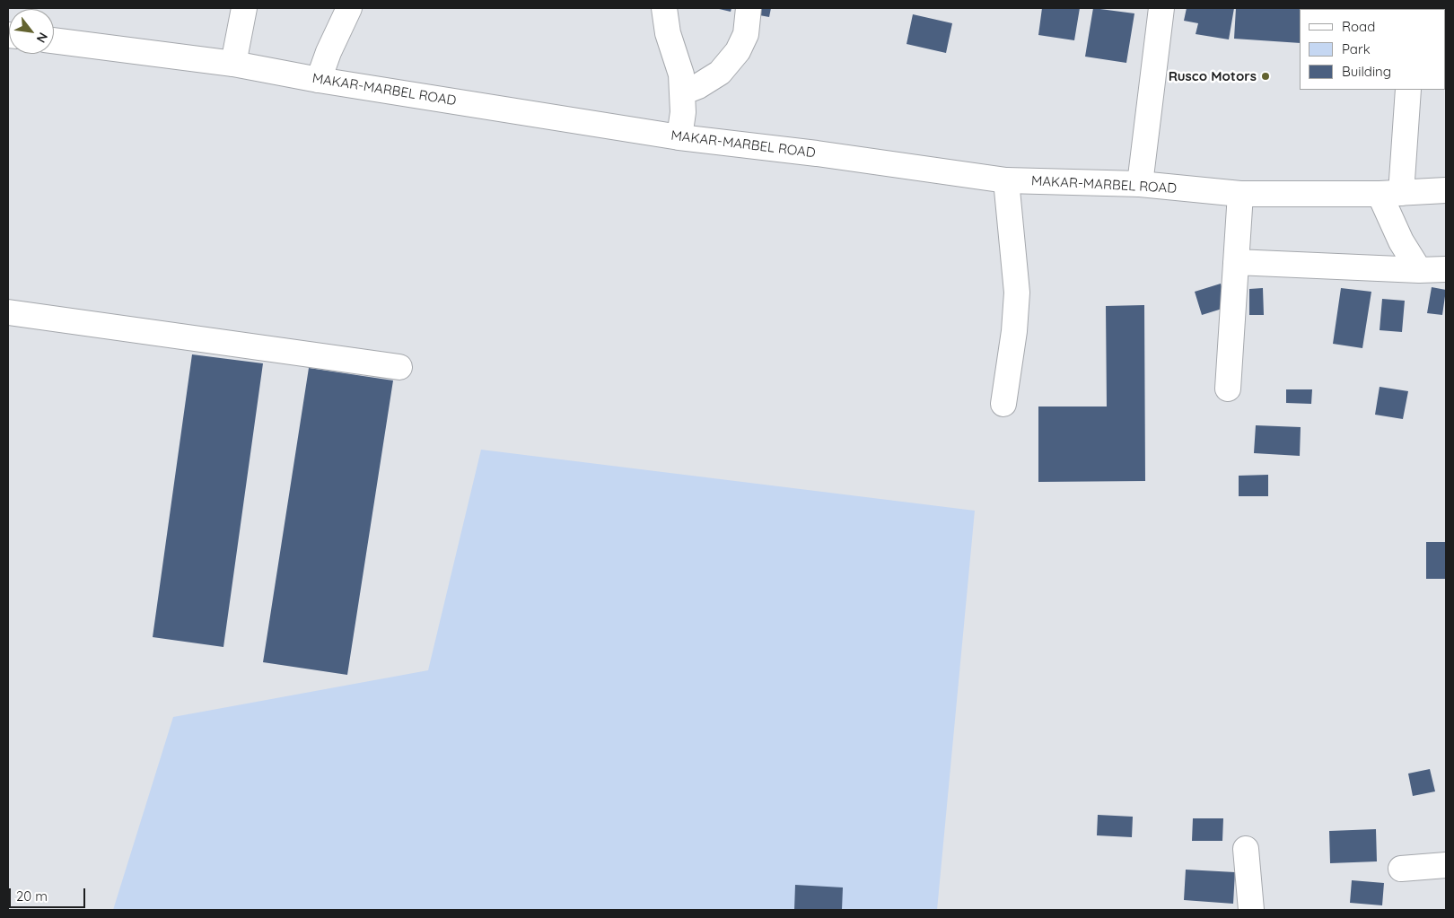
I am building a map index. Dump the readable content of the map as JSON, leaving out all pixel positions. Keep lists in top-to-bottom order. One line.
{"streets":{"main road":["MAKAR-MARBEL ROAD"]},"places":["Rusco Motors"],"legend":["Road","Park","Building"],"scale_bar":"20 m","north":"bottom right"}
